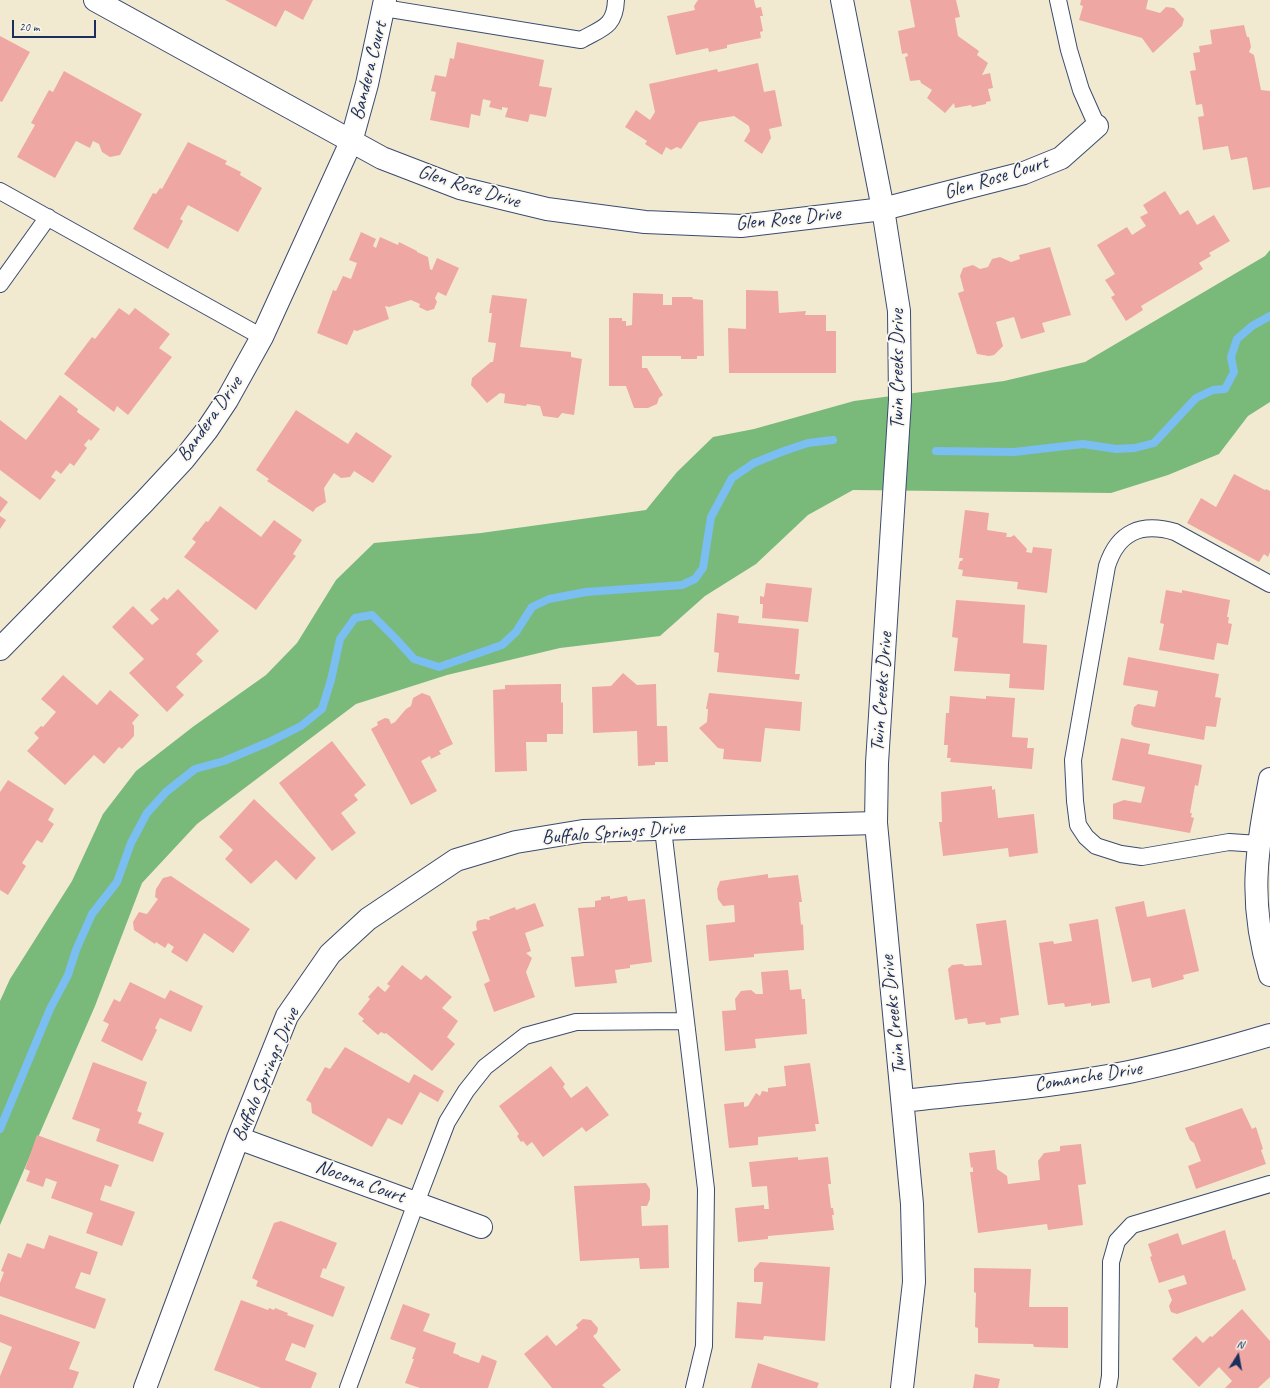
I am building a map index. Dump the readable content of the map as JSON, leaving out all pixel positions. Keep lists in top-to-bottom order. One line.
{"streets":{"street":["Bandera Court","Glen Rose Court","Glen Rose Drive","Twin Creeks Drive","Bandera Drive","Buffalo Springs Drive","Comanche Drive","Nocona Court"]},"crossings":[["Bandera Court","Glen Rose Drive"],["Bandera Court","Bandera Drive"],["Glen Rose Court","Glen Rose Drive"],["Glen Rose Court","Twin Creeks Drive"],["Glen Rose Drive","Twin Creeks Drive"],["Glen Rose Drive","Bandera Drive"],["Twin Creeks Drive","Buffalo Springs Drive"],["Twin Creeks Drive","Comanche Drive"],["Buffalo Springs Drive","Nocona Court"]],"scale_bar":"20 m","north":"top"}
